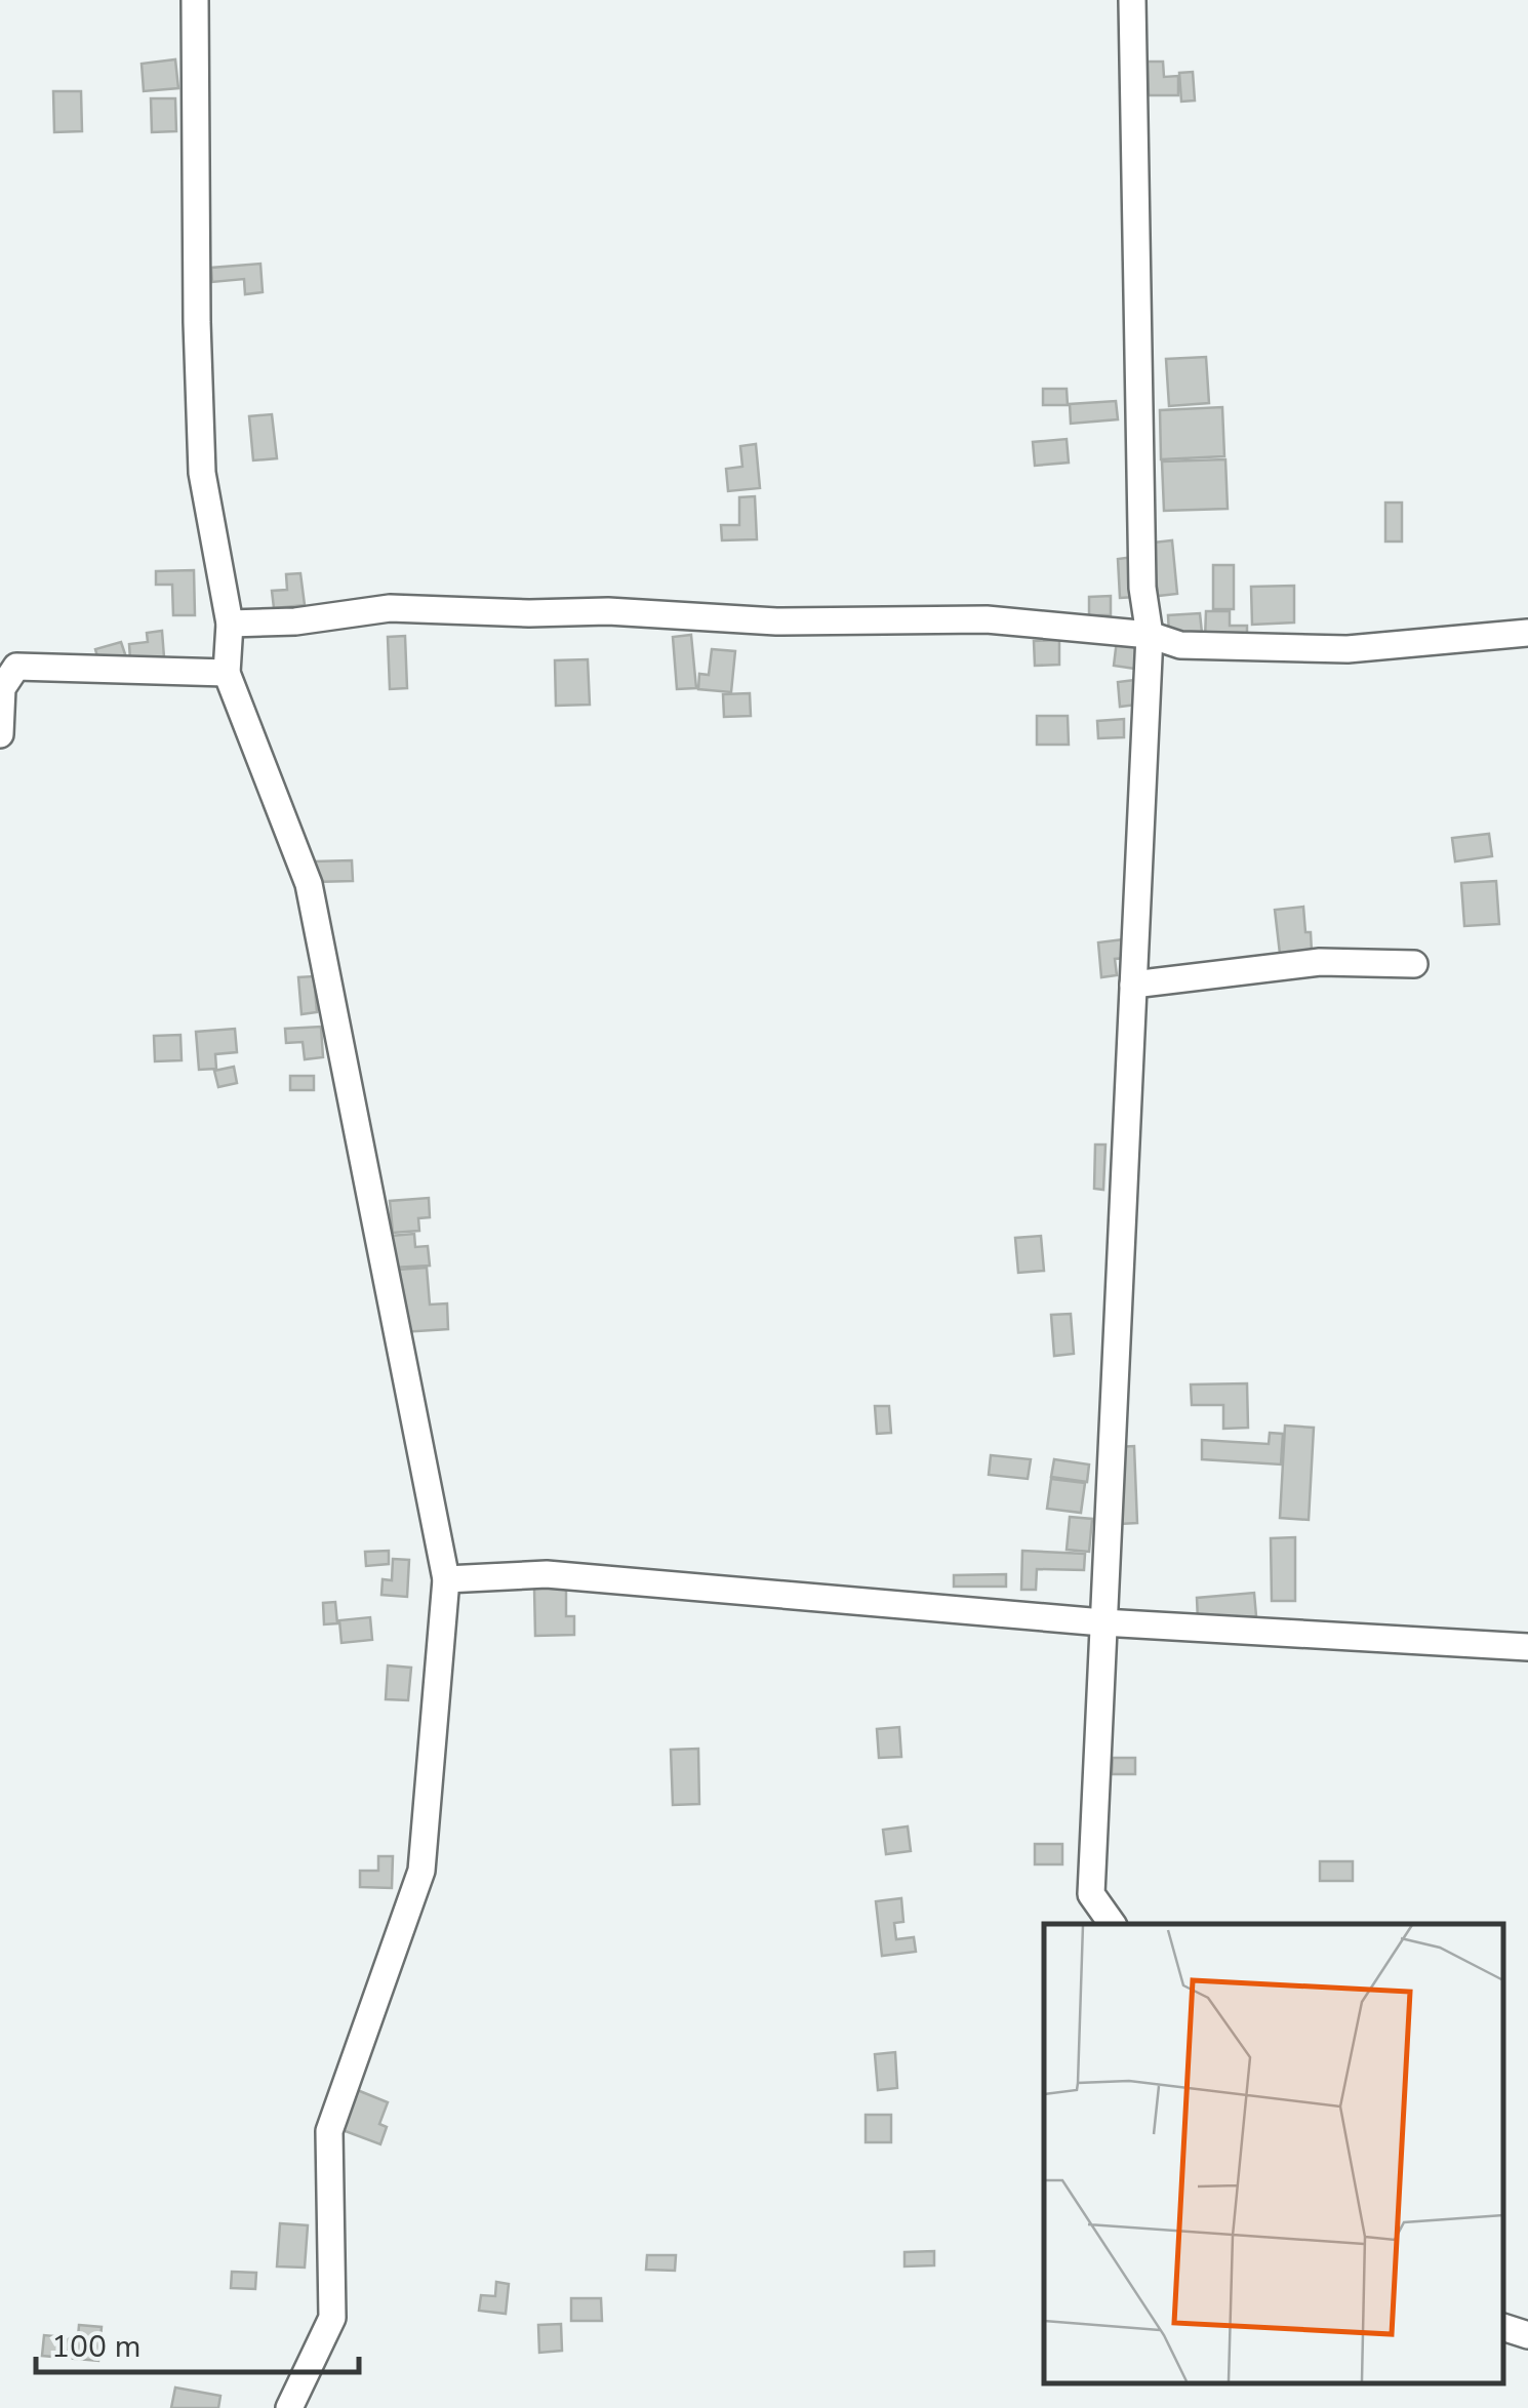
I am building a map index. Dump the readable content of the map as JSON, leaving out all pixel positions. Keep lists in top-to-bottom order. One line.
{"scale_bar":"100 m"}
